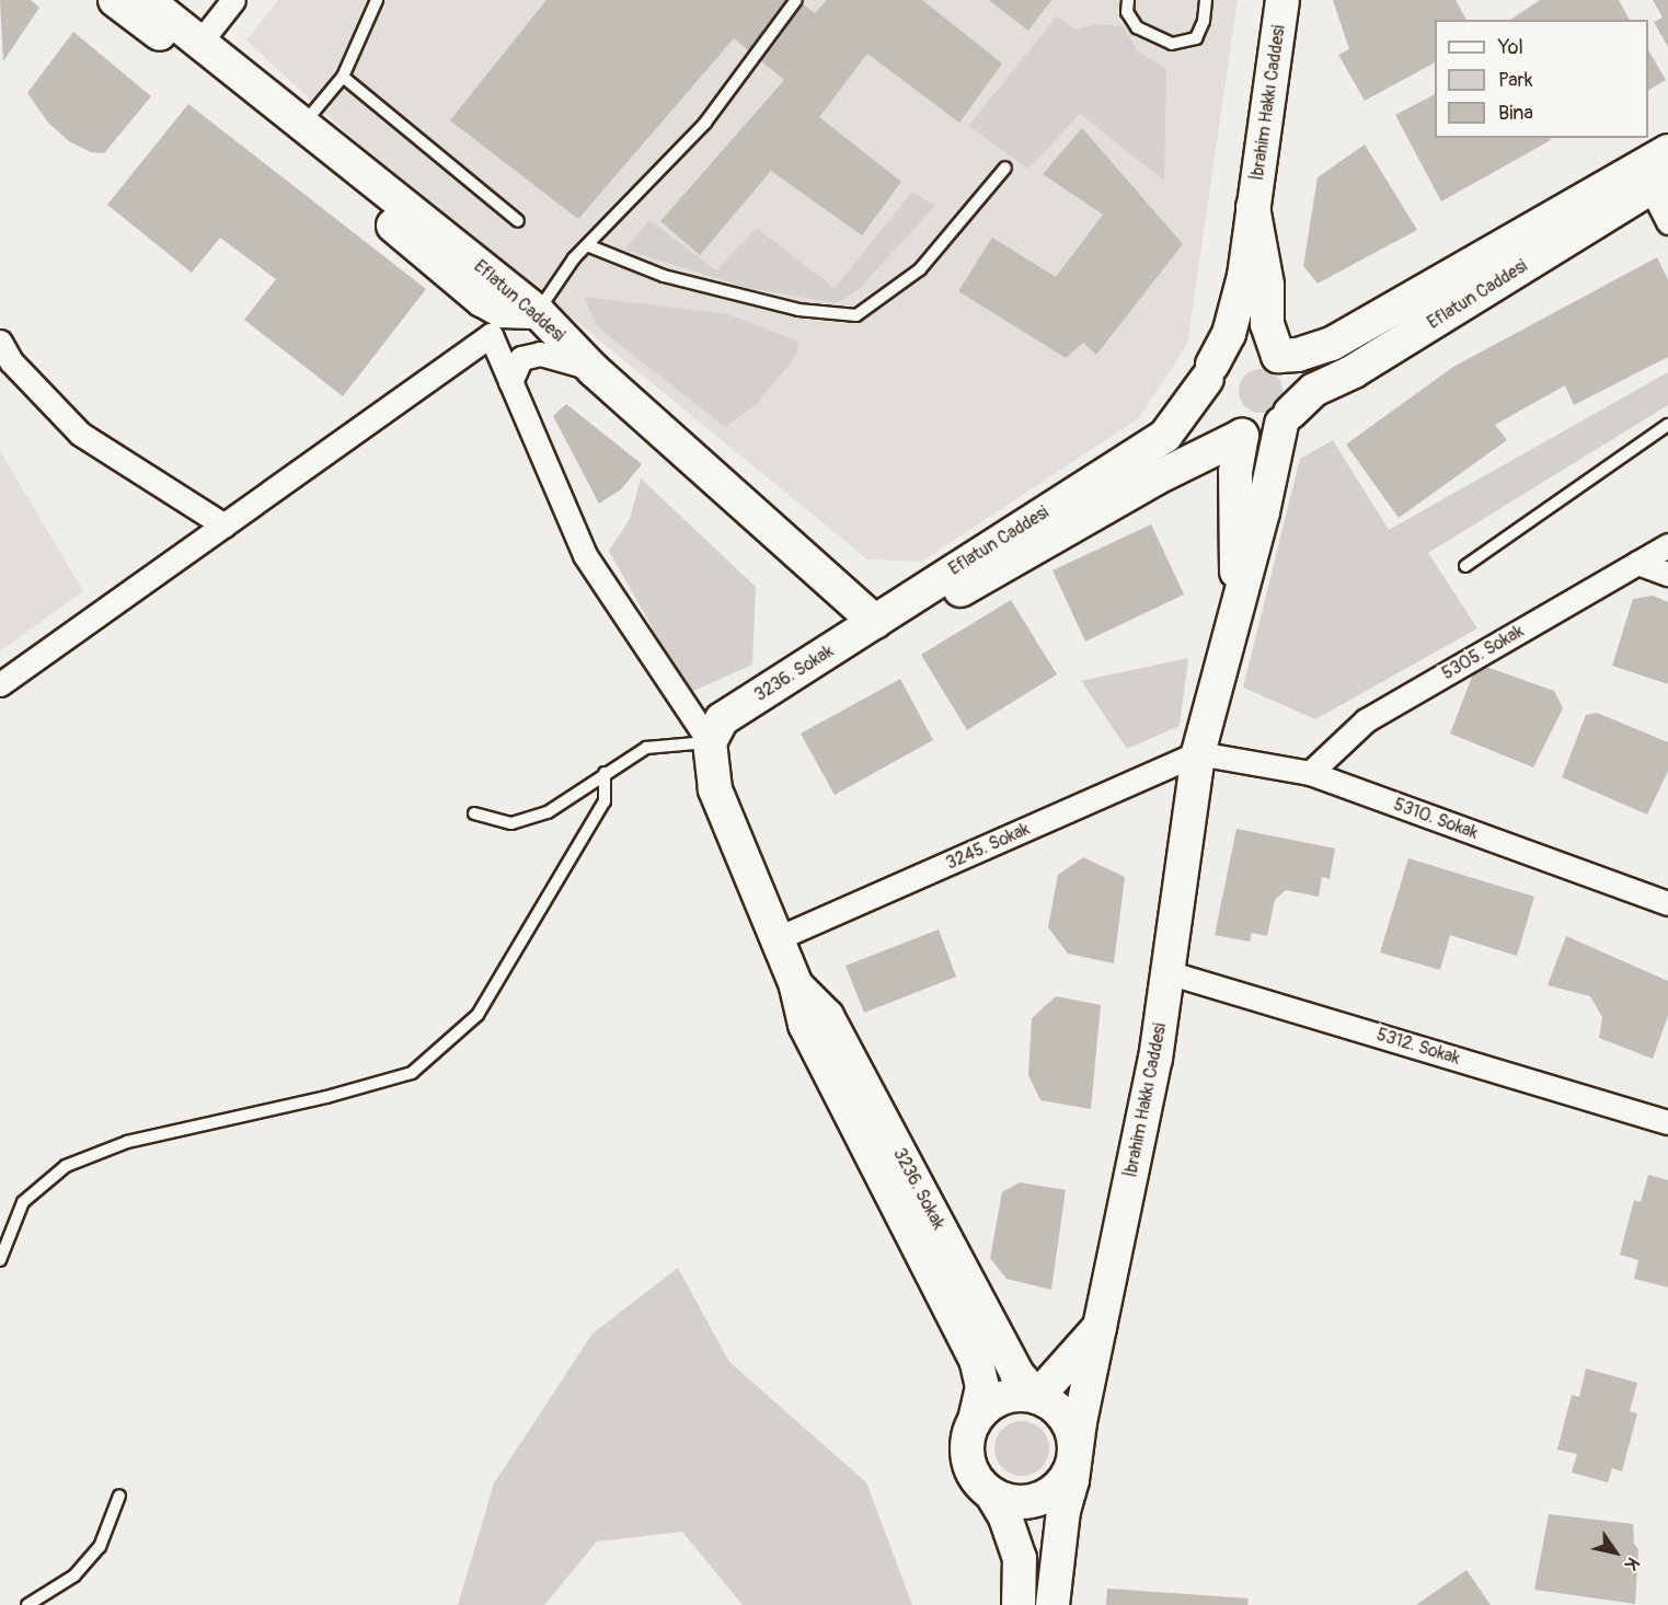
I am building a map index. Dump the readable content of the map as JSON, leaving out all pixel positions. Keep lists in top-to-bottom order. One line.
{"streets":{"street":["İbrahim Hakkı Caddesi","Eflatun Caddesi","5305. Sokak","3236. Sokak","5310. Sokak","3245. Sokak","5312. Sokak"]},"crossings":[["İbrahim Hakkı Caddesi","Eflatun Caddesi"],["İbrahim Hakkı Caddesi","3236. Sokak"],["İbrahim Hakkı Caddesi","5310. Sokak"],["İbrahim Hakkı Caddesi","3245. Sokak"],["İbrahim Hakkı Caddesi","5312. Sokak"],["Eflatun Caddesi","3236. Sokak"],["5305. Sokak","5310. Sokak"],["3236. Sokak","3245. Sokak"],["5310. Sokak","3245. Sokak"]],"legend":["Yol","Park","Bina"],"north":"bottom right"}
